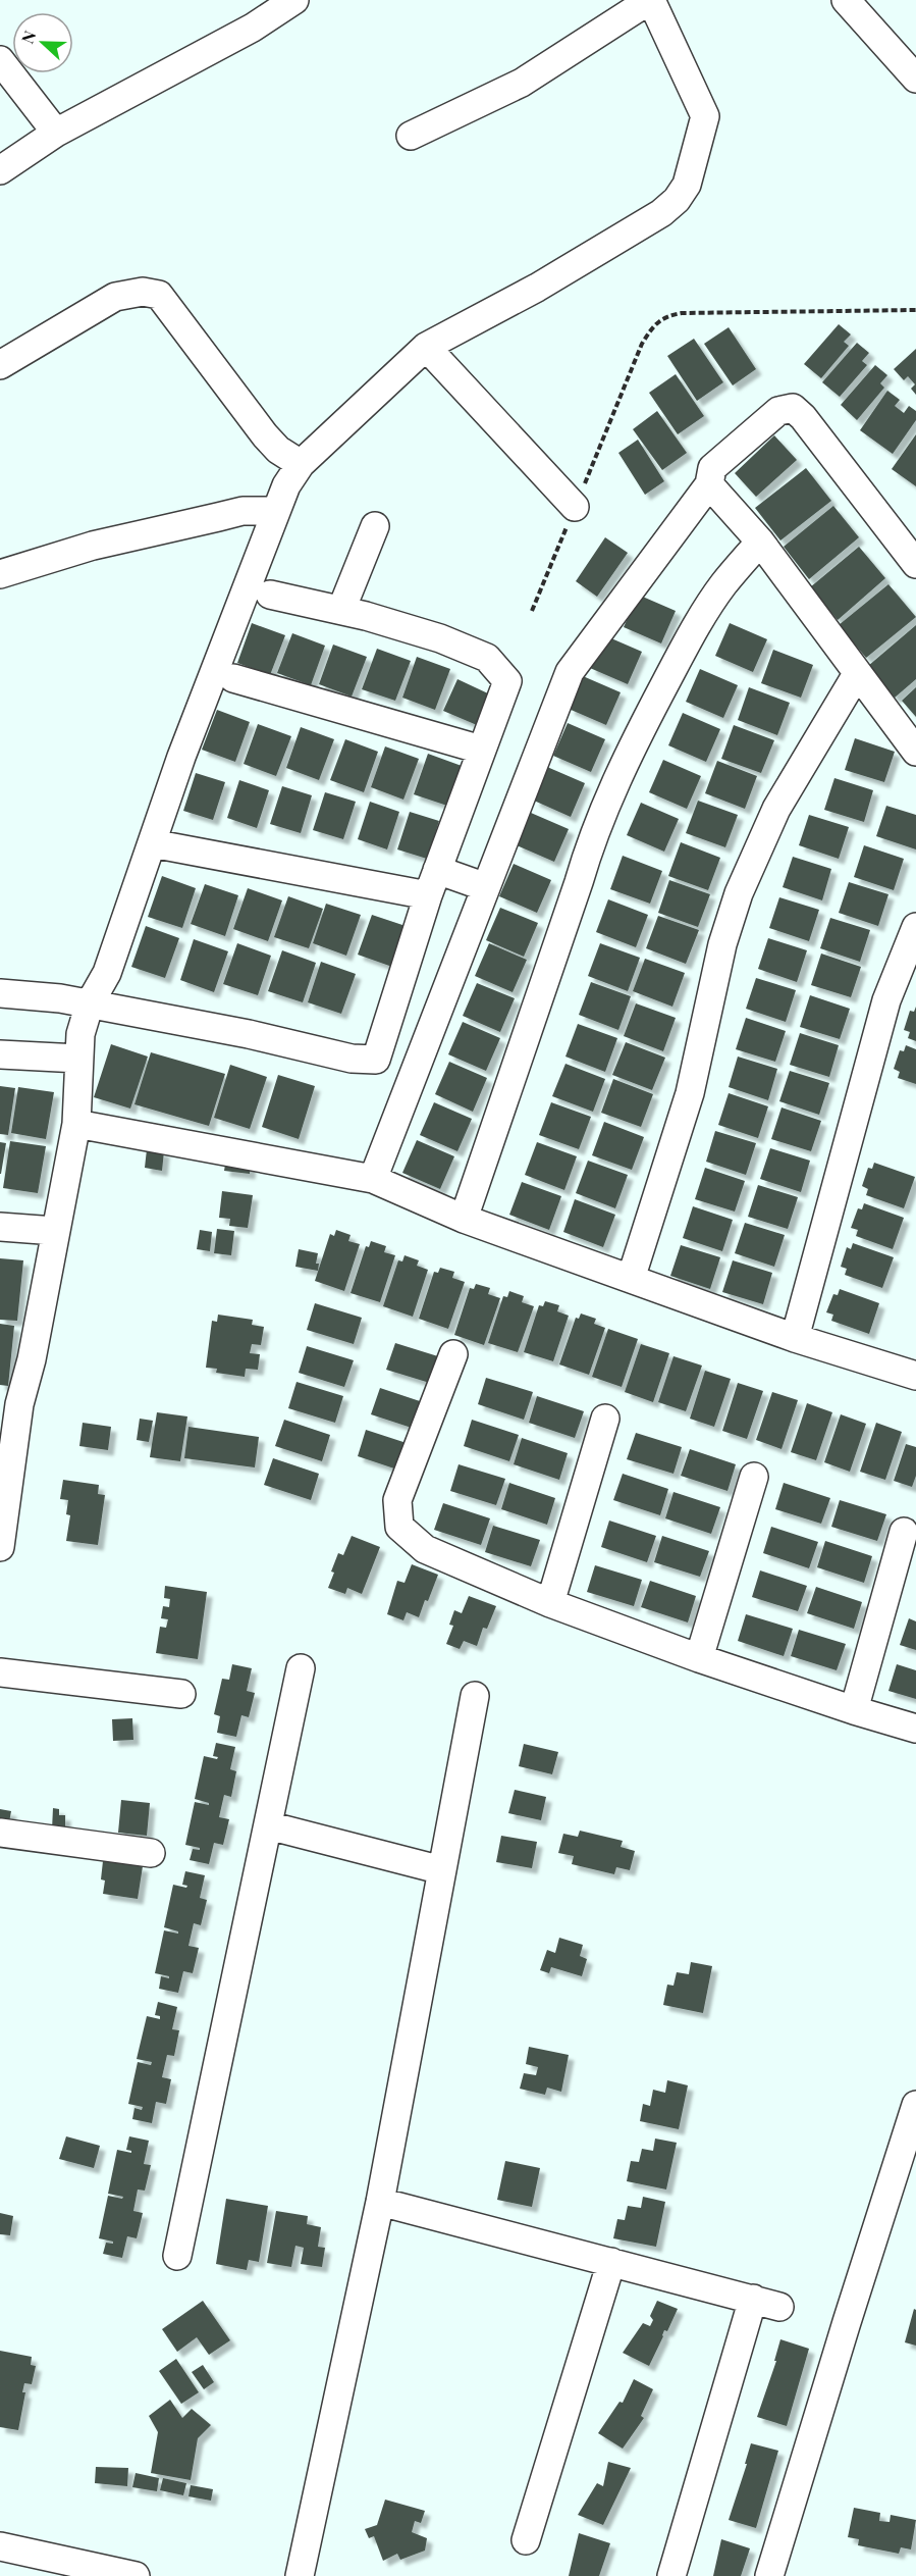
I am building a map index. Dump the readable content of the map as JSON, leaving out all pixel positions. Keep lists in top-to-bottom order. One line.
{"north":"left"}
